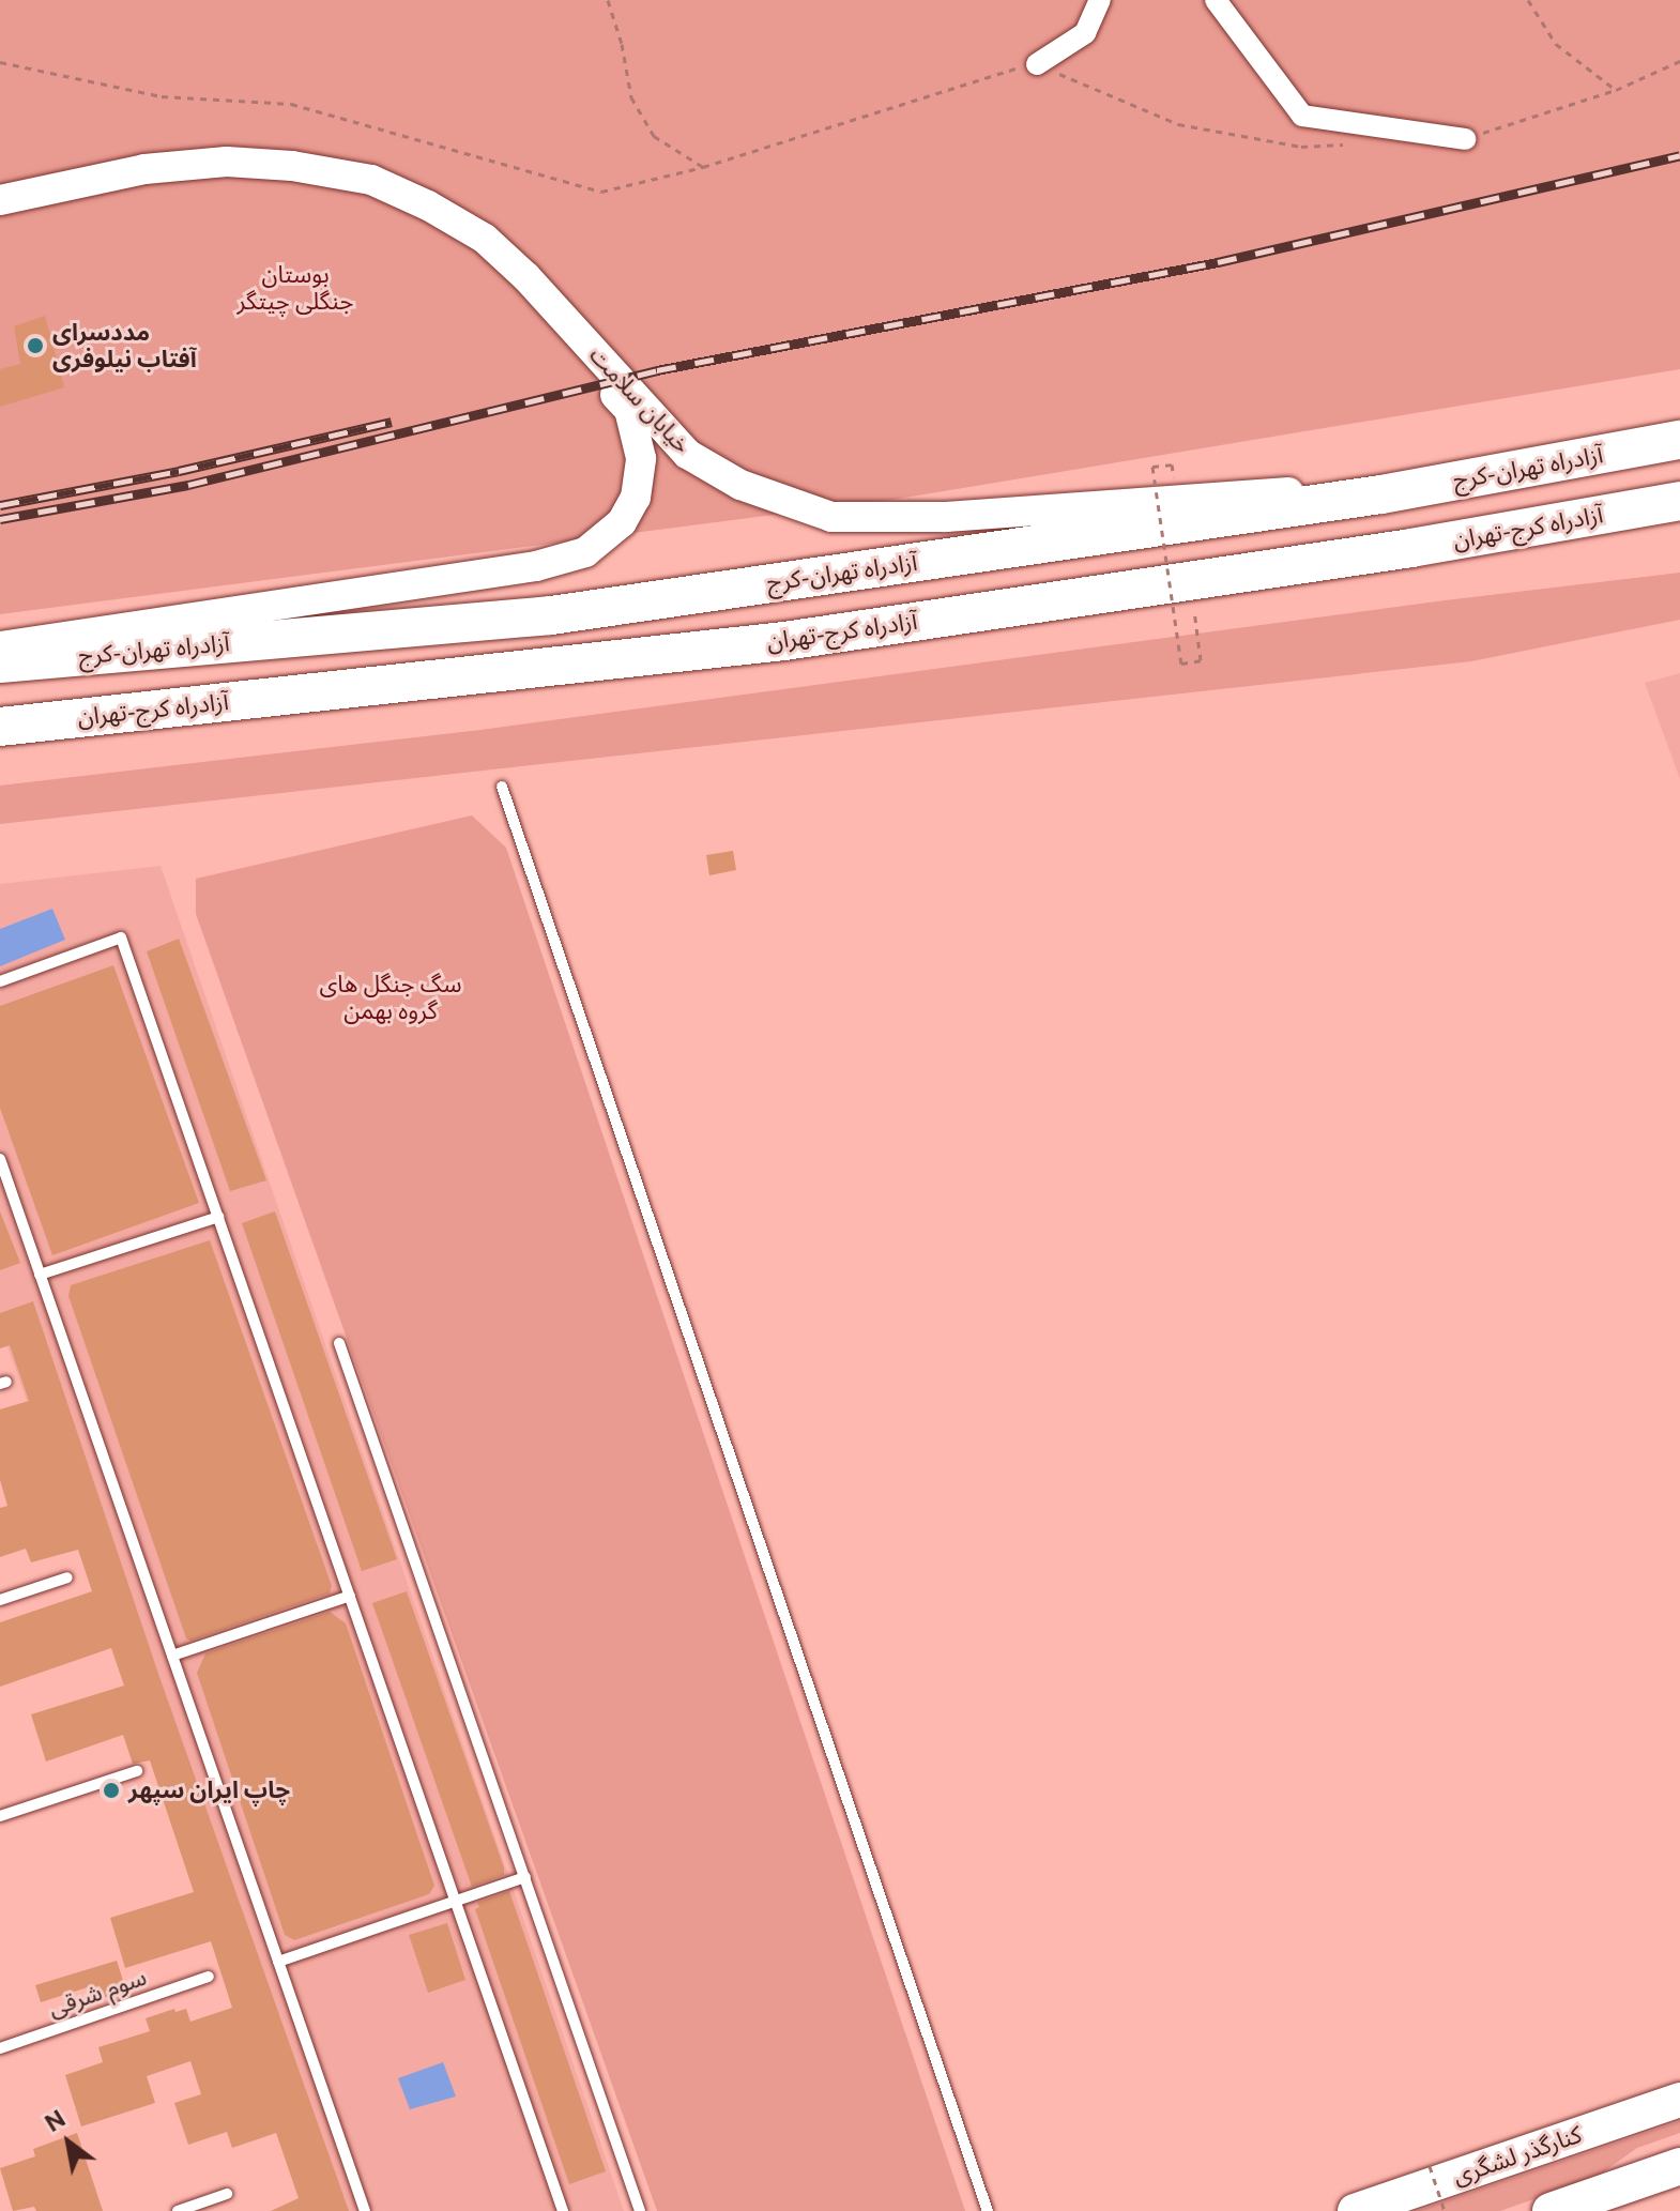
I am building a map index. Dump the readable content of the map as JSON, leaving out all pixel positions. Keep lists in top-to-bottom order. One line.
{"streets":{"highway":["آزادراه تهران-کرج","آزادراه کرج-تهران"],"main road":["خیابان سلامت","کنارگذر لشگری"],"lane":["سوم شرقی"]},"crossings":[["خیابان سلامت","آزادراه تهران-کرج"]],"parks":["بوستان جنگلی چیتگر","سگ جنگل های گروه بهمن"],"places":["مددسرای آفتاب نیلوفری","چاپ ایران سپهر"],"north":"top left"}
